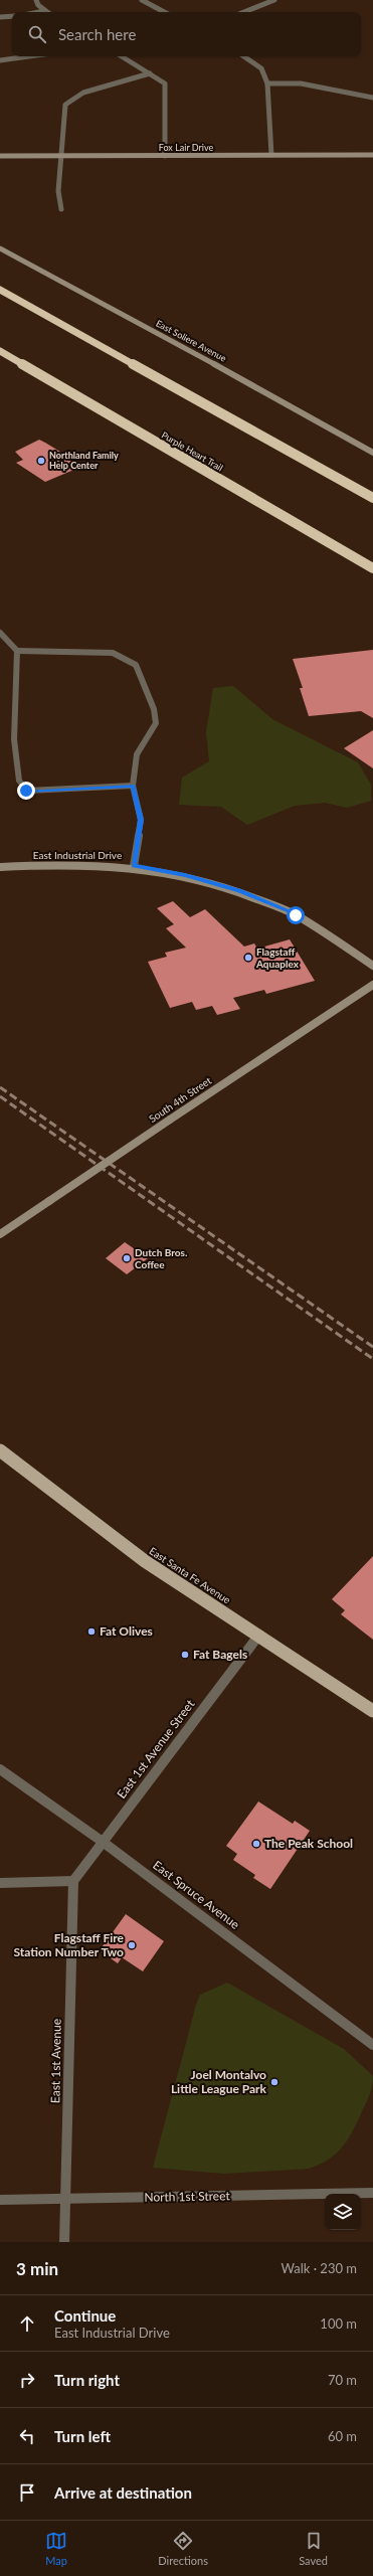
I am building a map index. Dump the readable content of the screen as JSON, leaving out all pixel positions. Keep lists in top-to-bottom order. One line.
{"streets":{"highway":["Purple Heart Trail"],"main road":["East Santa Fe Avenue"],"street":["Fox Lair Drive","East Soliere Avenue","East Industrial Drive","South 4th Street","East 1st Avenue Street","East Spruce Avenue","East 1st Avenue","North 1st Street"]},"crossings":[["East Santa Fe Avenue","East 1st Avenue Street"],["East 1st Avenue Street","East Spruce Avenue"],["East 1st Avenue Street","East 1st Avenue"],["East 1st Avenue","North 1st Street"]],"places":["Northland Family Help Center","Flagstaff Aquaplex","Dutch Bros. Coffee","Fat Olives","Fat Bagels","The Peak School","Flagstaff Fire Station Number Two","Joel Montalvo Little League Park"],"page":{"search":"Search here","heading":["3 min","Walk · 230 m"],"list":[["Continue","East Industrial Drive","100 m"],["Turn right","70 m"],["Turn left","60 m"],"Arrive at destination"],"nav":["Map","Directions","Saved"]}}
